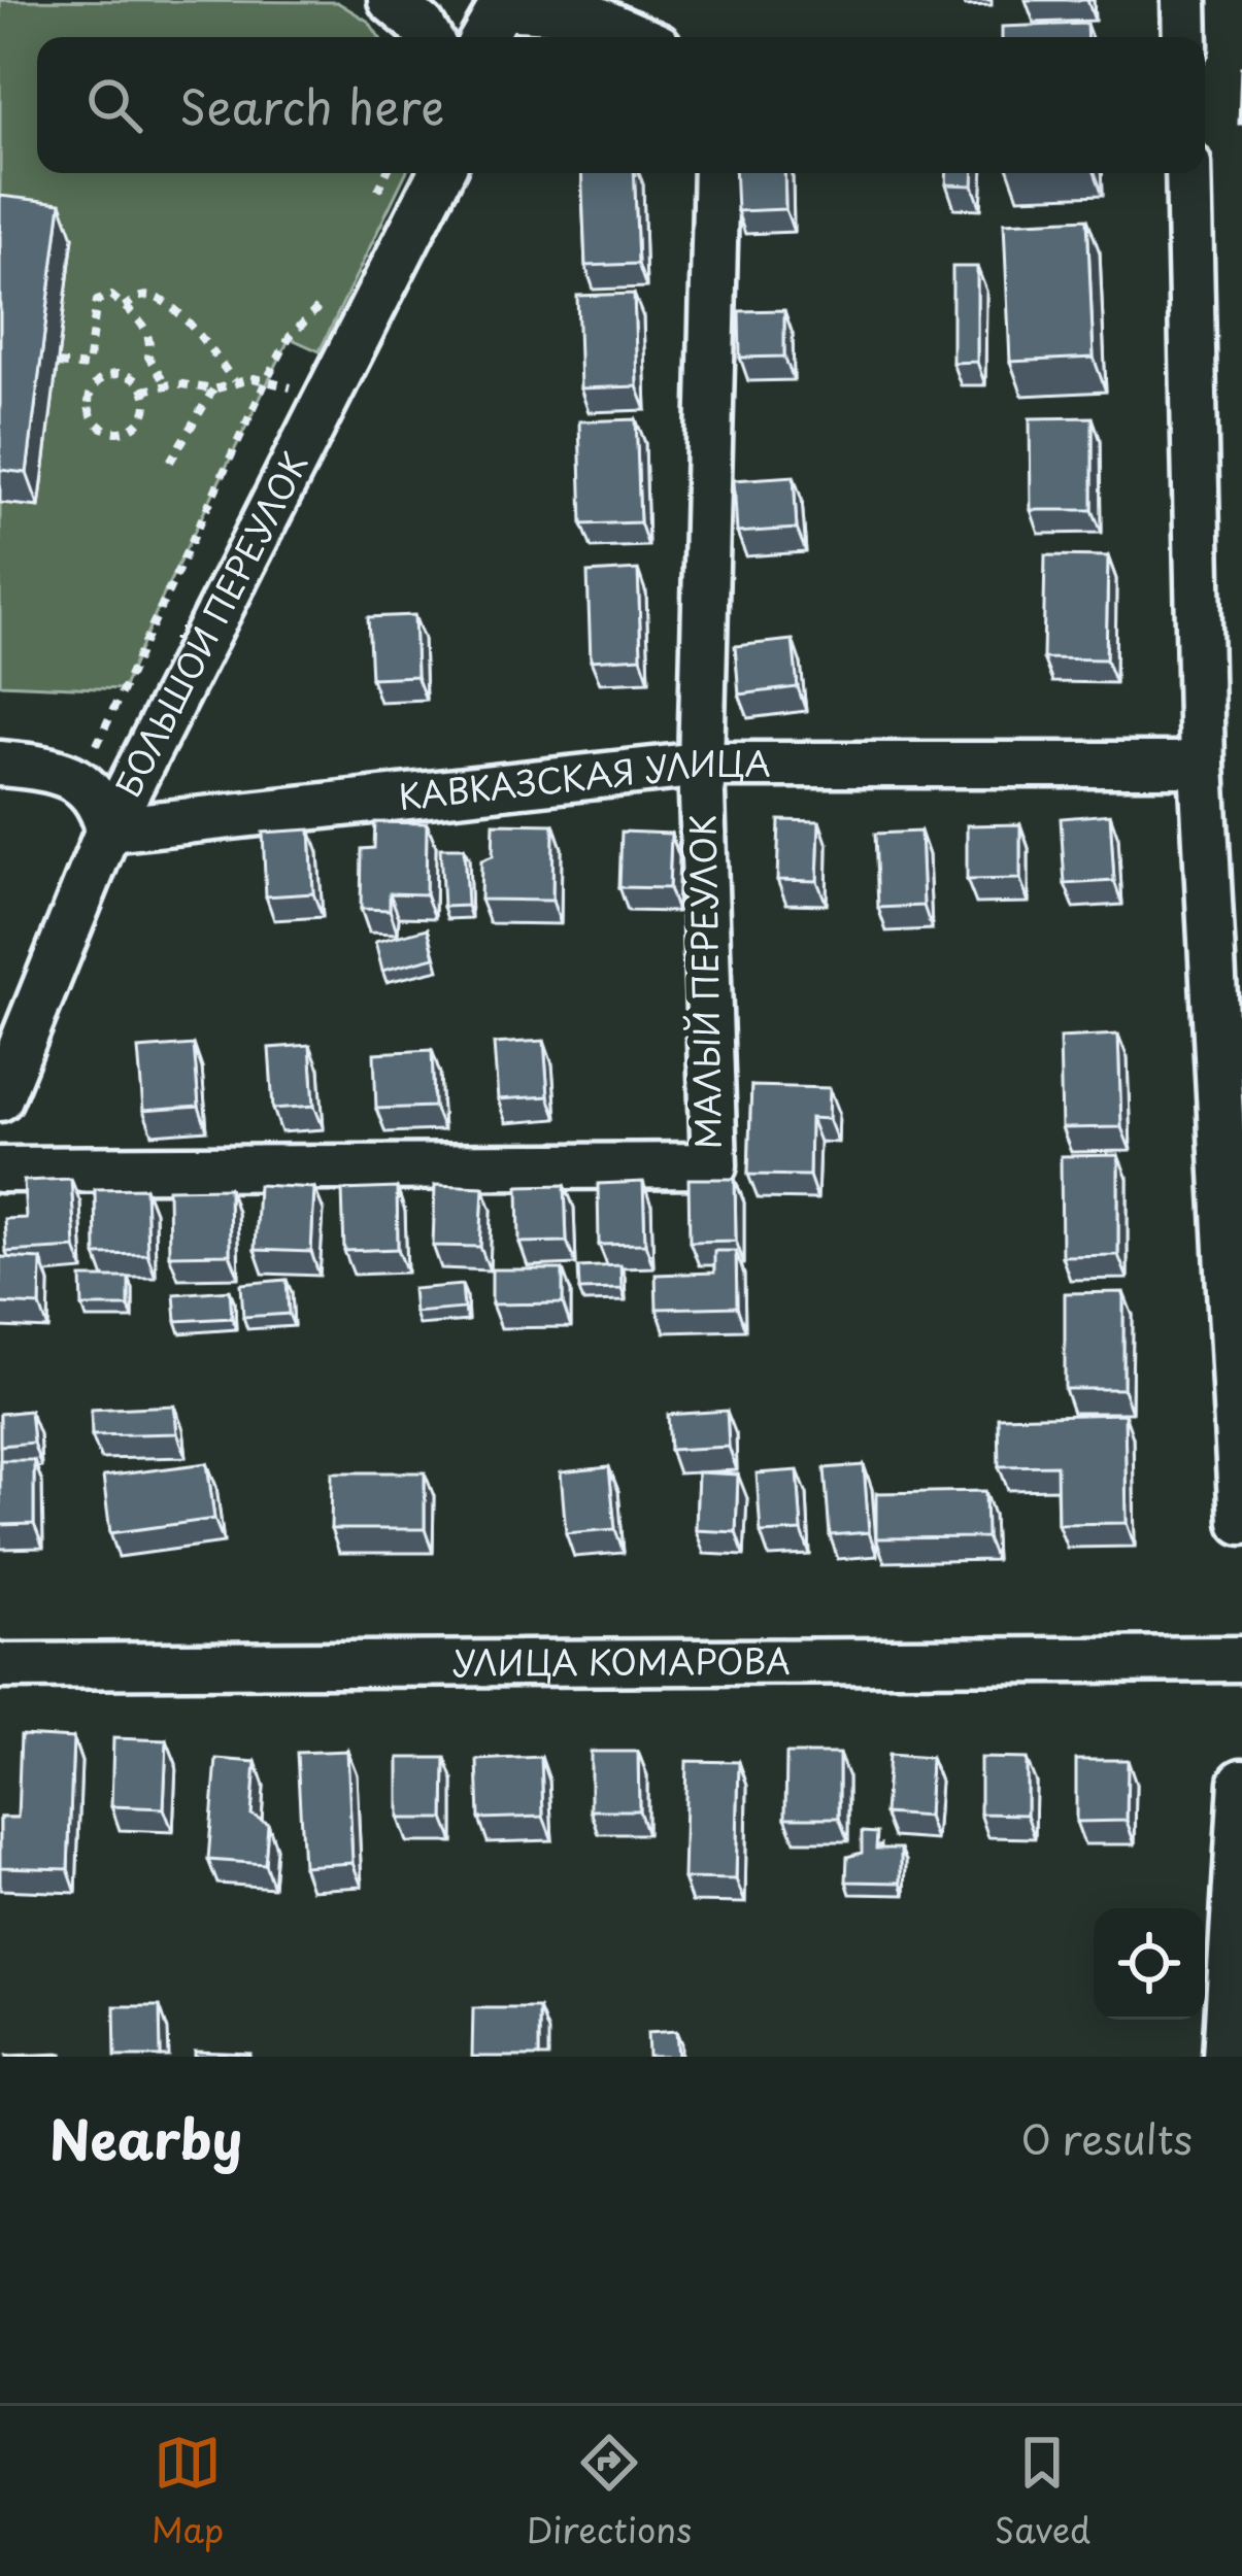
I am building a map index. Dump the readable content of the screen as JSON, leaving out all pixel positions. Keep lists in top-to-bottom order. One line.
{"streets":{"street":["БОЛЬШОЙ ПЕРЕУЛОК","КАВКАЗСКАЯ УЛИЦА","МАЛЫЙ ПЕРЕУЛОК","УЛИЦА КОМАРОВА"]},"crossings":[["БОЛЬШОЙ ПЕРЕУЛОК","КАВКАЗСКАЯ УЛИЦА"],["КАВКАЗСКАЯ УЛИЦА","МАЛЫЙ ПЕРЕУЛОК"]],"page":{"search":"Search here","heading":["Nearby","0 results"],"nav":["Map","Directions","Saved"]}}
